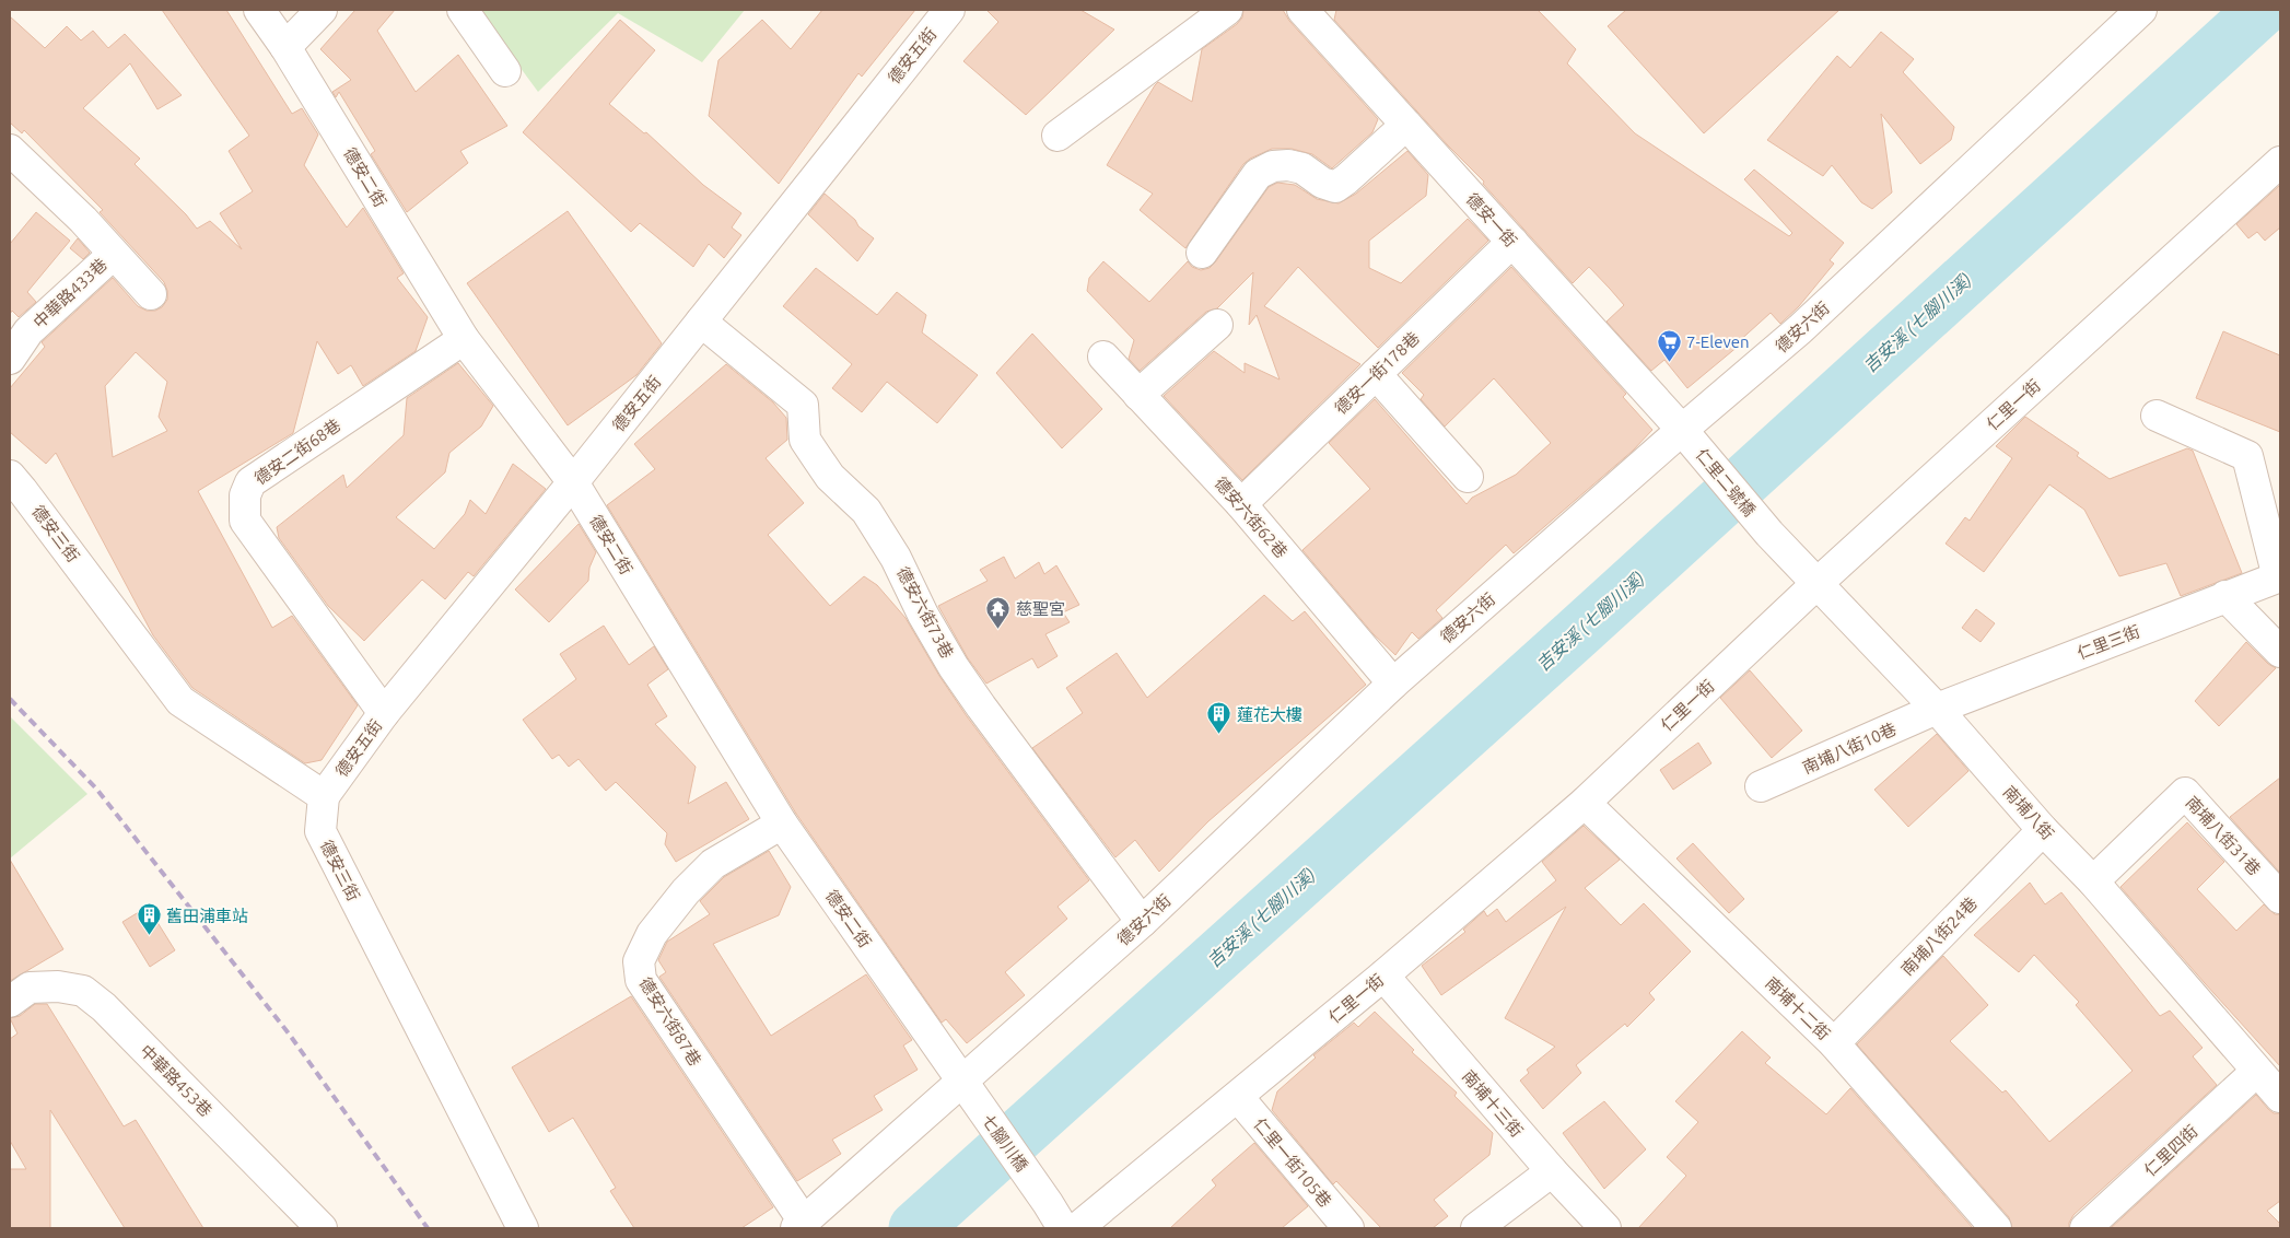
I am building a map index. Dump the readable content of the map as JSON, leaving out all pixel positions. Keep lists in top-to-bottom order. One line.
{"streets":{"street":["德安五街","德安二街","德安一街","中華路433巷","德安六街","德安一街178巷","仁里一街","德安二街68巷","仁里二號橋","德安六街62巷","德安三街","德安六街73巷","仁里三街","南埔八街10巷","南埔八街","南埔八街31巷","南埔八街24巷","南埔十二街","德安六街87巷","中華路453巷","南埔十三街","七腳川橋","仁里四街","仁里一街105巷"]},"crossings":[["德安五街","德安二街"],["德安五街","德安二街68巷"],["德安五街","德安三街"],["德安五街","德安六街73巷"],["德安二街","德安六街"],["德安二街","德安二街68巷"],["德安二街","德安六街87巷"],["德安二街","七腳川橋"],["德安一街","德安六街"],["德安一街","德安一街178巷"],["德安一街","仁里二號橋"],["德安六街","仁里二號橋"],["德安六街","德安六街62巷"],["德安六街","德安六街73巷"],["德安六街","德安六街87巷"],["德安六街","七腳川橋"],["德安一街178巷","德安六街62巷"],["仁里一街","南埔八街"],["仁里一街","南埔十二街"],["仁里一街","南埔十三街"],["仁里一街","仁里一街105巷"],["仁里二號橋","南埔八街"],["仁里三街","南埔八街10巷"],["仁里三街","南埔八街"],["南埔八街10巷","南埔八街"],["南埔八街","南埔八街31巷"],["南埔八街","南埔八街24巷"],["南埔八街","仁里四街"],["南埔八街24巷","南埔十二街"]],"water":["吉安溪 (七腳川溪)"],"places":{"supermarket":["7-Eleven"],"temple":["慈聖宮"],"building":["蓮花大樓","舊田浦車站"]}}
